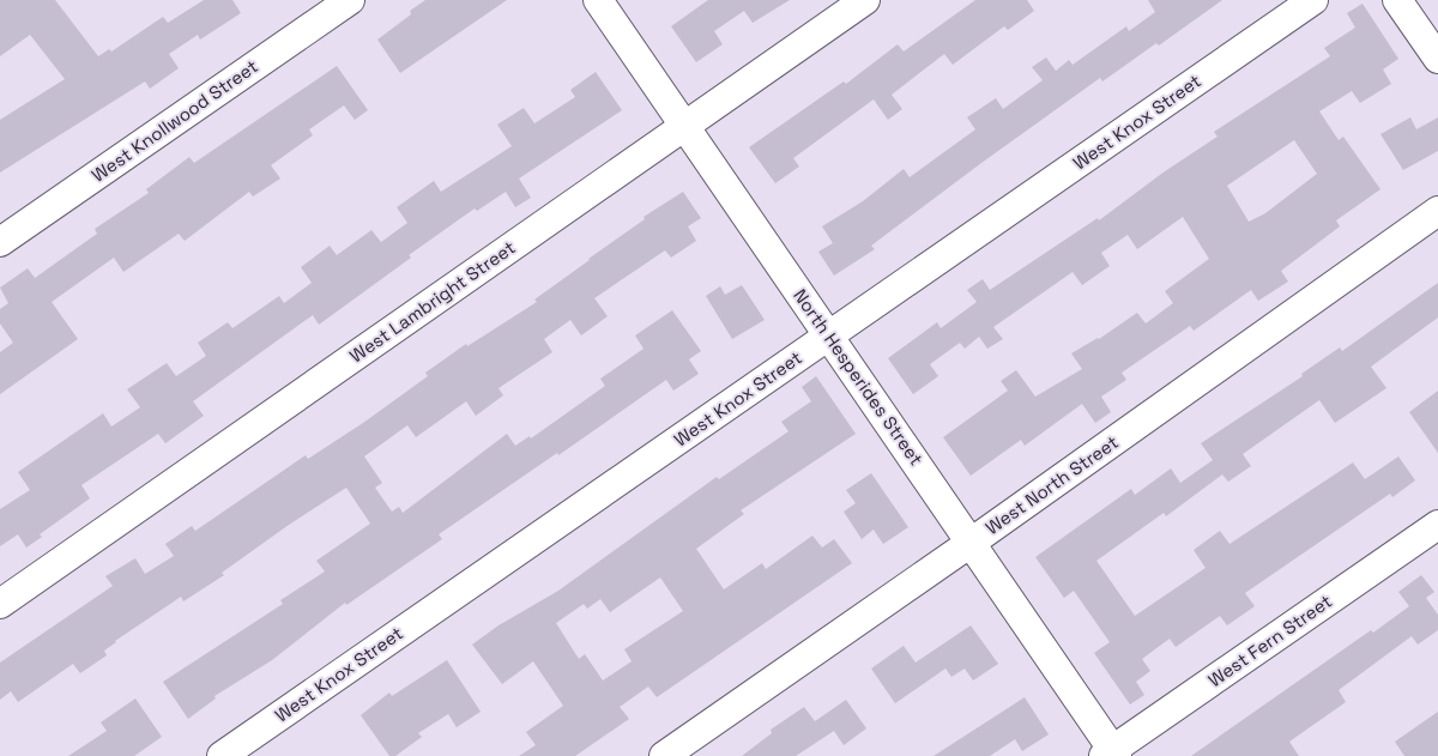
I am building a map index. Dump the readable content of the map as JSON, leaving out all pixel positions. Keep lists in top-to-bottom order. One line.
{"streets":{"street":["West Knollwood Street","West Knox Street","West Lambright Street","North Hesperides Street","West North Street","West Fern Street"]},"crossings":[["West Knox Street","North Hesperides Street"],["West Lambright Street","North Hesperides Street"],["North Hesperides Street","West North Street"],["North Hesperides Street","West Fern Street"]]}
